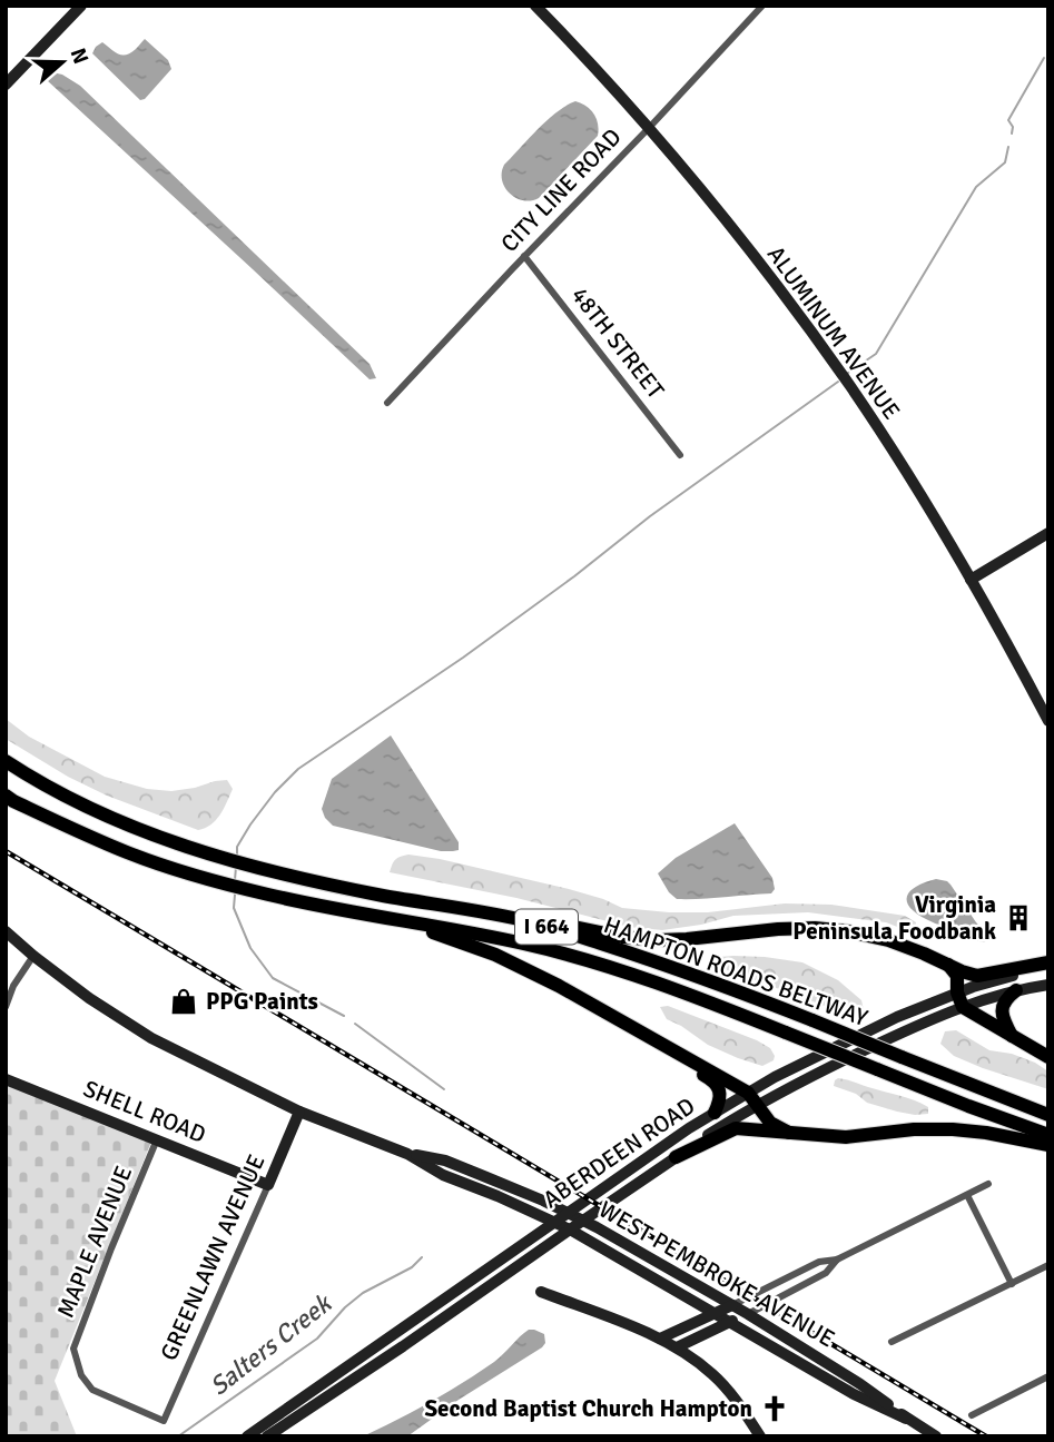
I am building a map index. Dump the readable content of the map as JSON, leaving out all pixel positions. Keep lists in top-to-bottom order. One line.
{"streets":{"highway":["I 664","HAMPTON ROADS BELTWAY"],"main road":["ALUMINUM AVENUE","SHELL ROAD","ABERDEEN ROAD","GREENLAWN AVENUE","WEST PEMBROKE AVENUE"],"street":["CITY LINE ROAD","48TH STREET","MAPLE AVENUE"]},"crossings":[["CITY LINE ROAD","ALUMINUM AVENUE"],["CITY LINE ROAD","48TH STREET"],["SHELL ROAD","MAPLE AVENUE"],["SHELL ROAD","GREENLAWN AVENUE"],["ABERDEEN ROAD","WEST PEMBROKE AVENUE"],["MAPLE AVENUE","GREENLAWN AVENUE"],["GREENLAWN AVENUE","WEST PEMBROKE AVENUE"]],"water":["Salters Creek"],"places":{"building":["Virginia Peninsula Foodbank"],"shop":["PPG Paints"],"church":["Second Baptist Church Hampton"]},"north":"right"}
